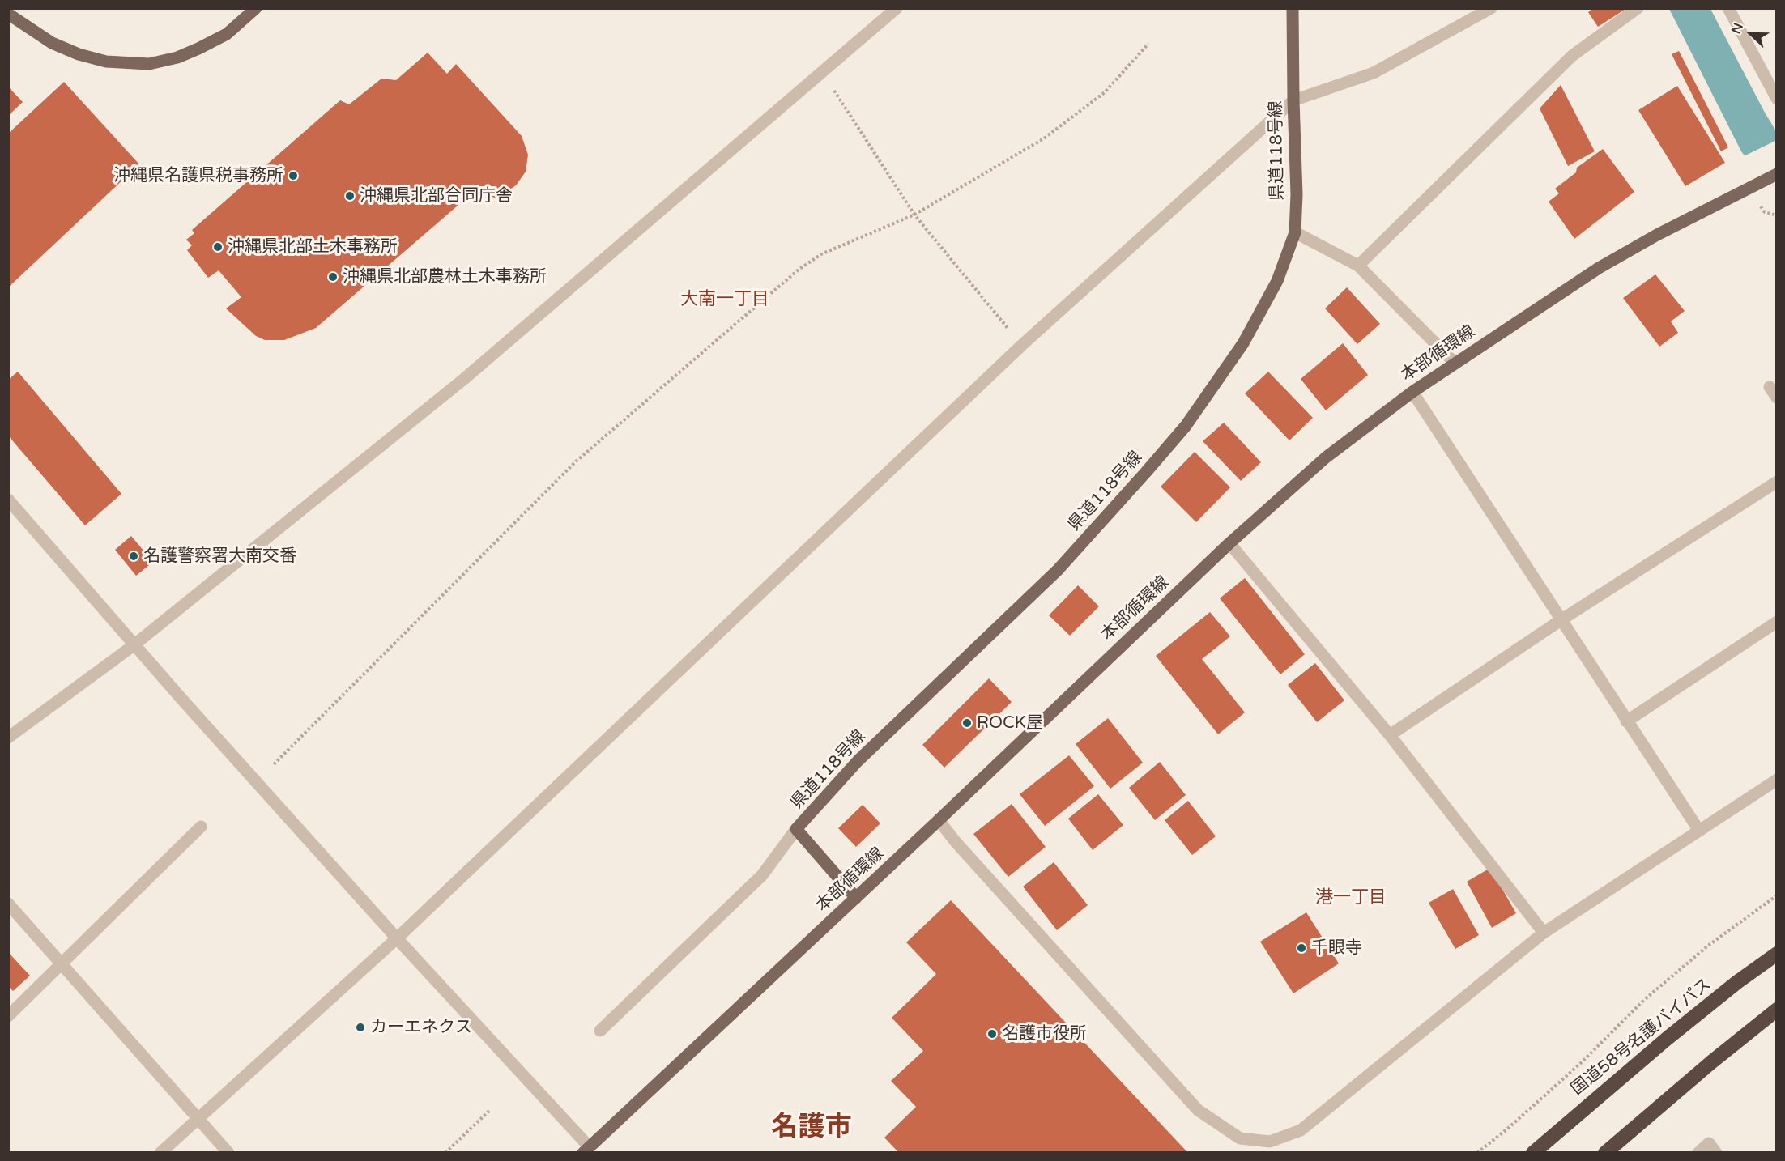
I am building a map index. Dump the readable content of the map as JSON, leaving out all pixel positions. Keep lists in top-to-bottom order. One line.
{"streets":{"highway":["国道58号名護バイパス"],"main road":["県道118号線","本部循環線"]},"crossings":[["県道118号線","本部循環線"]],"districts":["大南一丁目","港一丁目","名護市"],"places":["沖縄県名護県税事務所","沖縄県北部合同庁舎","沖縄県北部土木事務所","沖縄県北部農林土木事務所","名護警察署大南交番","ROCK屋","千眼寺","カーエネクス","名護市役所"],"north":"left"}
